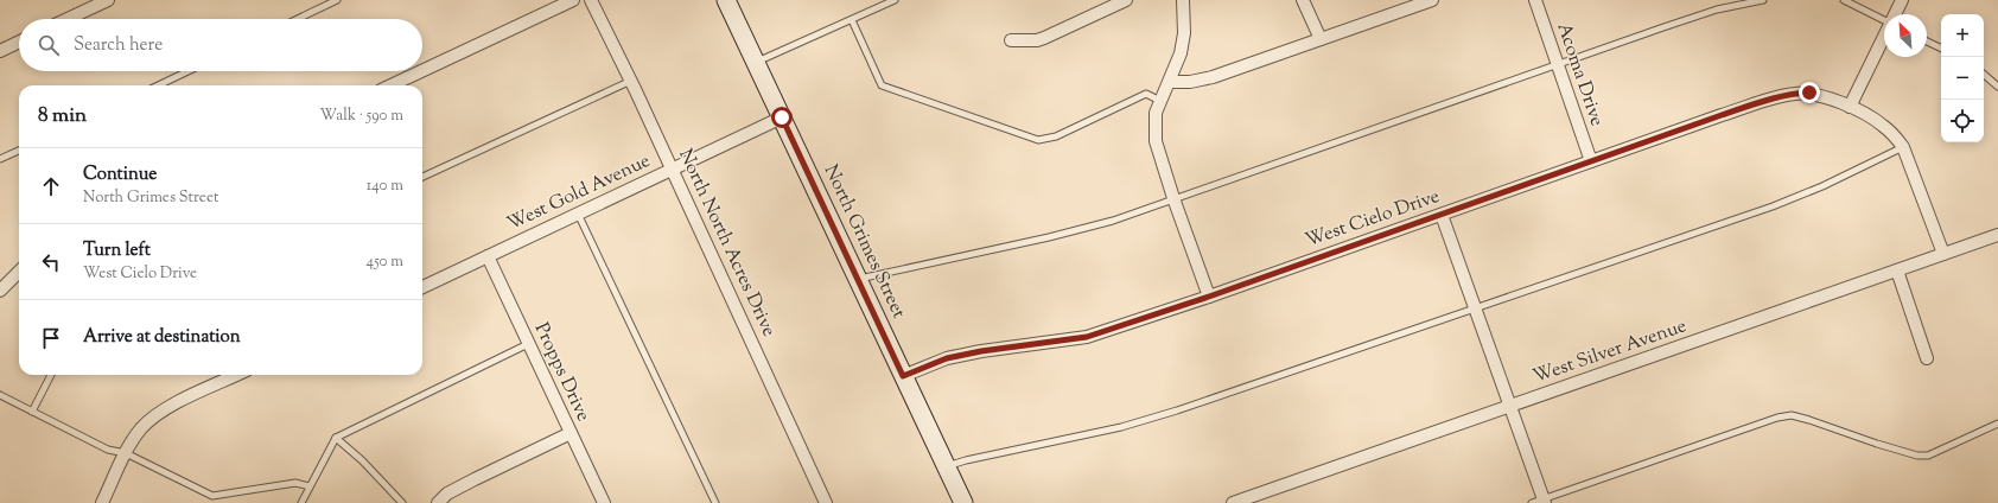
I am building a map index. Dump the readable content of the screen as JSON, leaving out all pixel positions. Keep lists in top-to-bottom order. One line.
{"streets":{"main road":["North Grimes Street"],"street":["Acoma Drive","West Gold Avenue","West Cielo Drive","North North Acres Drive","West Silver Avenue","Propps Drive"]},"crossings":[["Acoma Drive","West Cielo Drive"],["West Gold Avenue","North Grimes Street"],["West Gold Avenue","North North Acres Drive"],["West Gold Avenue","Propps Drive"],["West Cielo Drive","North Grimes Street"],["West Cielo Drive","West Silver Avenue"]],"north":"top left","page":{"map_buttons":["+","−"],"search":"Search here","heading":["8 min","Walk · 590 m"],"list":[["Continue","North Grimes Street","140 m"],["Turn left","West Cielo Drive","450 m"],"Arrive at destination"]}}
